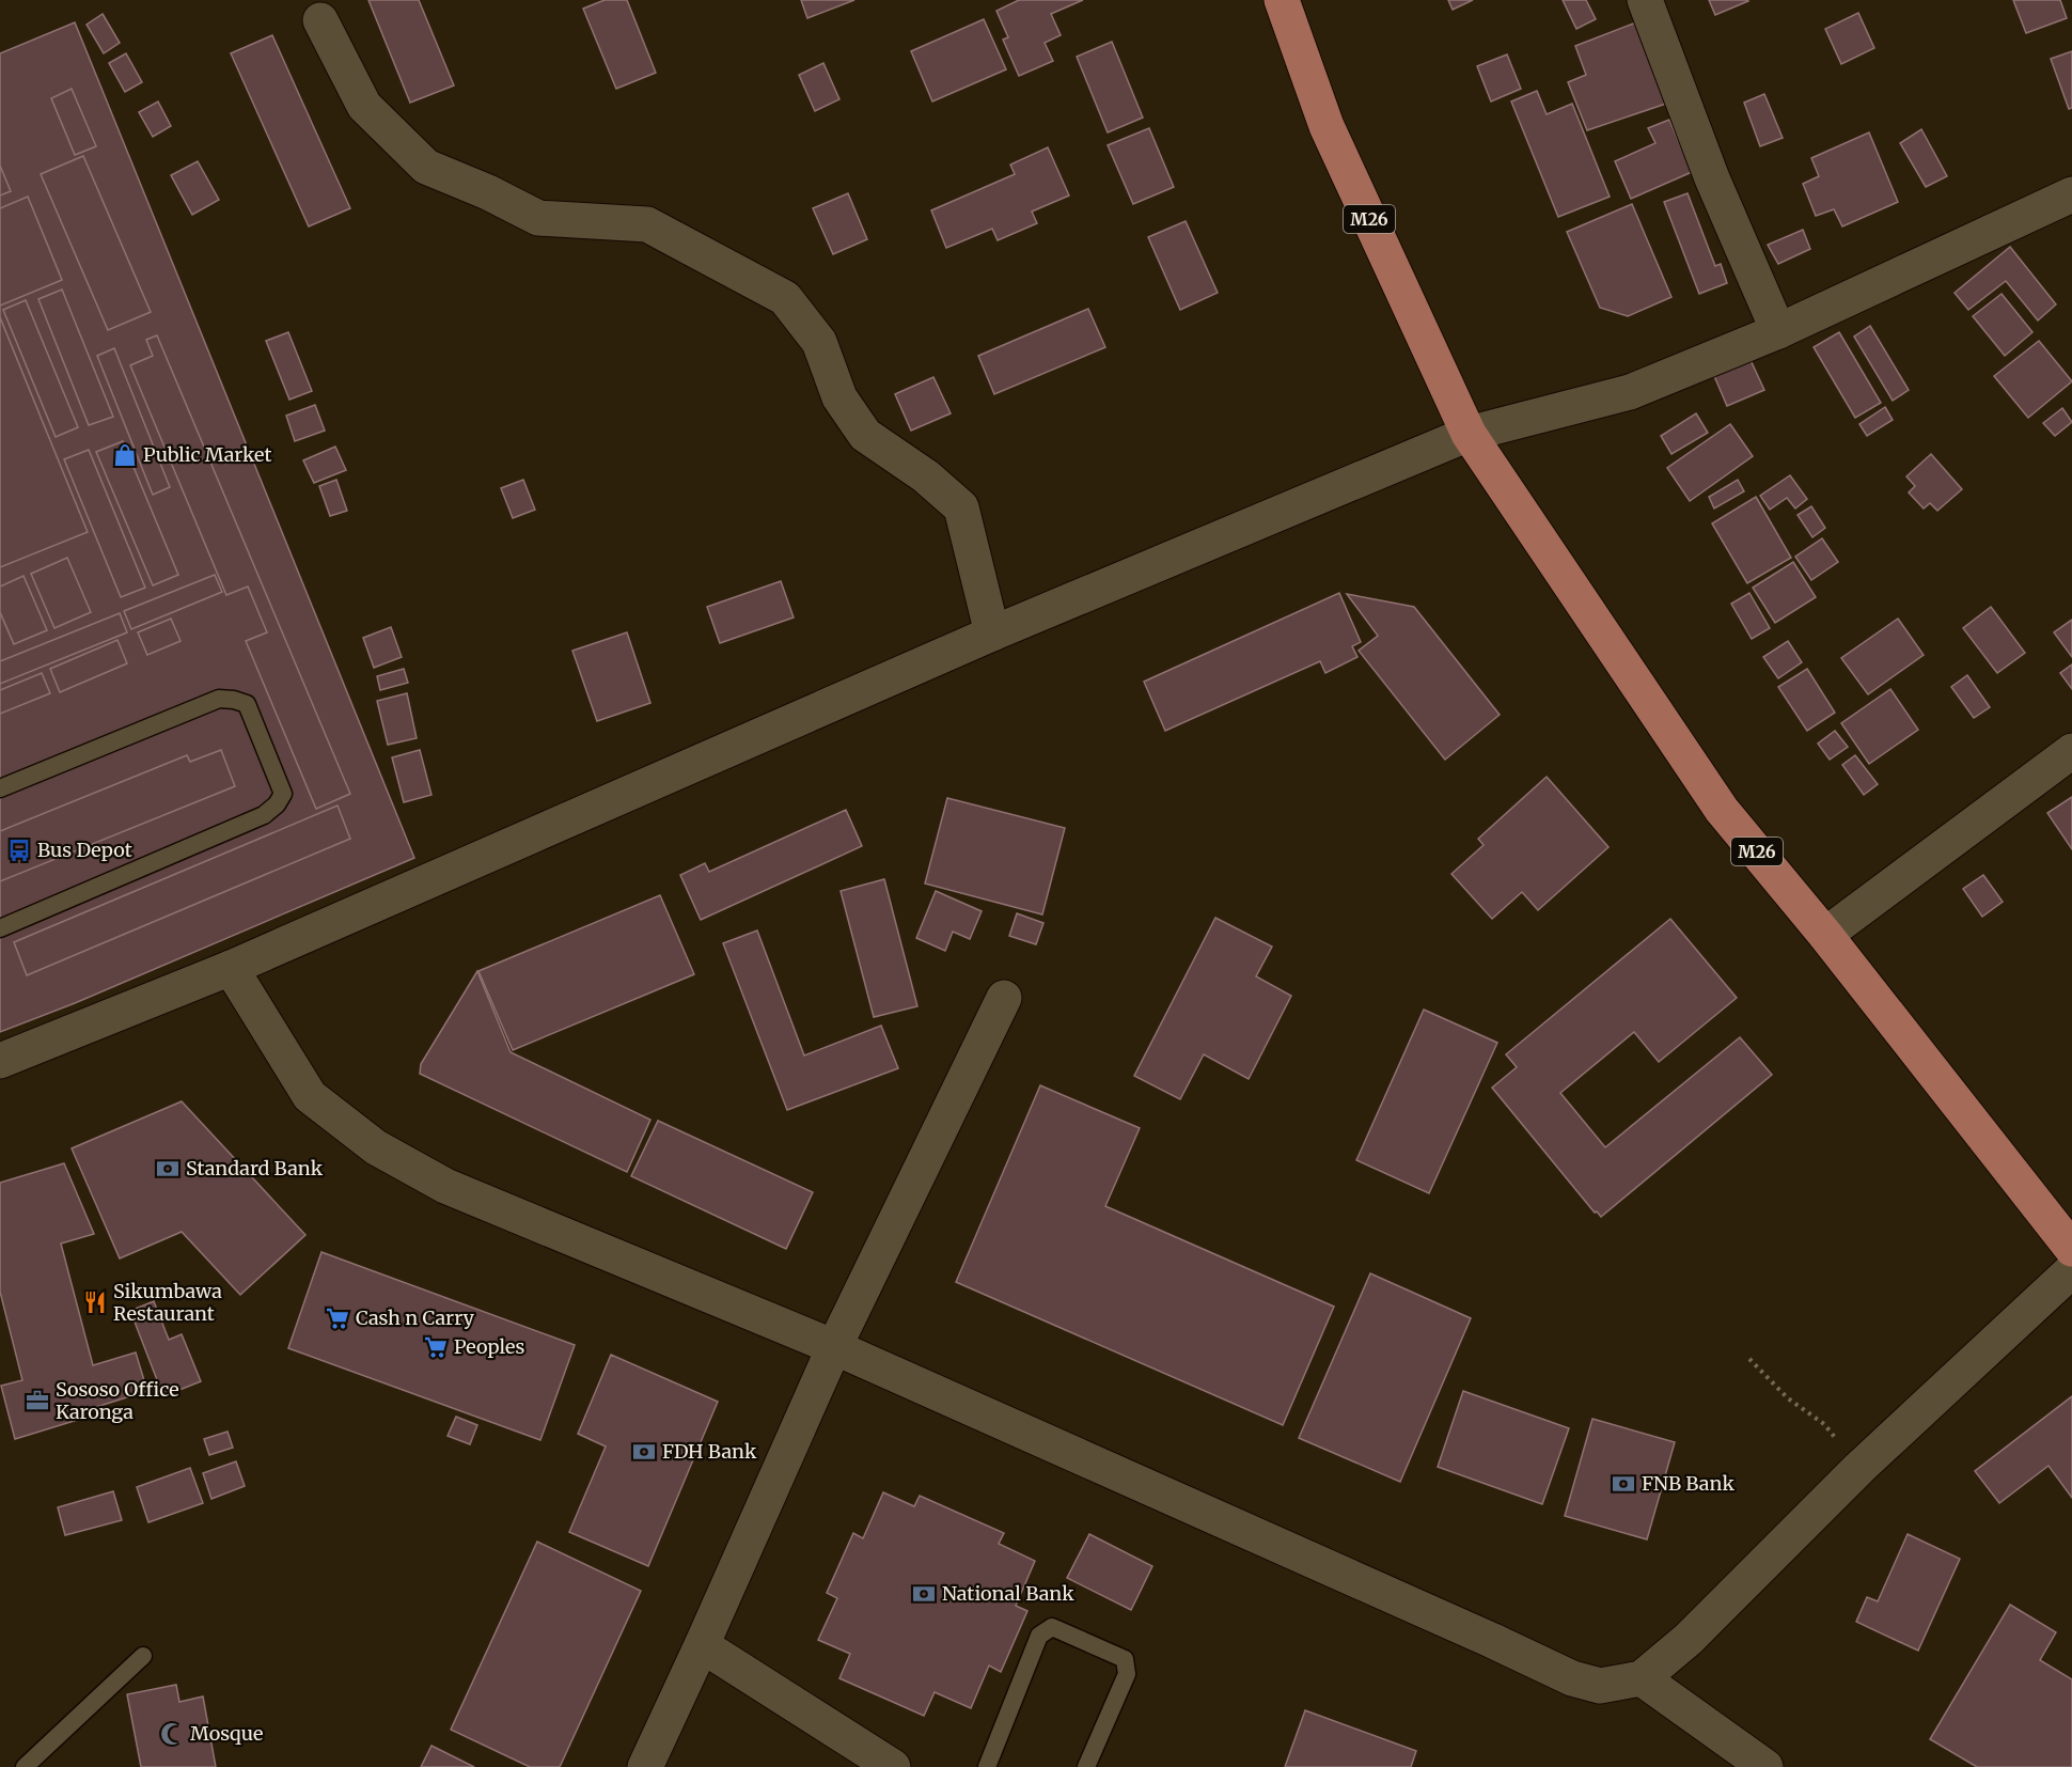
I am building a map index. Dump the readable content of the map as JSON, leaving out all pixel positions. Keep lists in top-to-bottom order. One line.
{"streets":{"main road":["M26"]},"places":{"shop":["Public Market"],"bus stop":["Bus Depot"],"bank":["Standard Bank","FDH Bank","FNB Bank","National Bank"],"restaurant":["Sikumbawa Restaurant"],"supermarket":["Cash n Carry","Peoples"],"office":["Sososo Office Karonga"],"mosque":["Mosque"]}}
